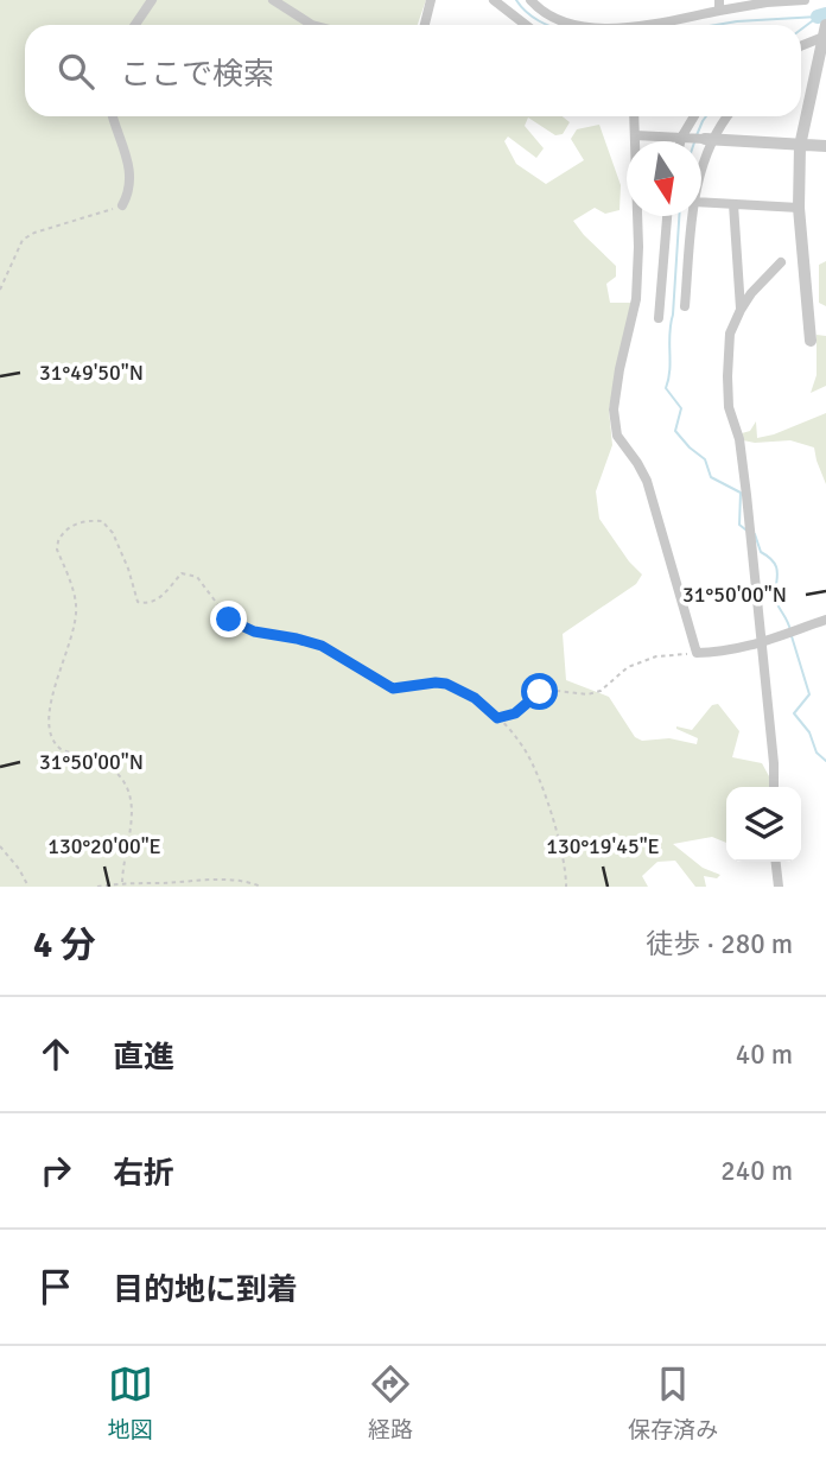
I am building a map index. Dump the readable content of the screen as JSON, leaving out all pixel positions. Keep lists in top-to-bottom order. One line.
{"north":"bottom","page":{"search":"ここで検索","heading":["4 分","徒歩 · 280 m"],"list":[["直進","40 m"],["右折","240 m"],"目的地に到着"],"nav":["地図","経路","保存済み"]},"coordinates":["31°49'50\"N","31°50'00\"N","130°20'00\"E","130°19'45\"E"]}
